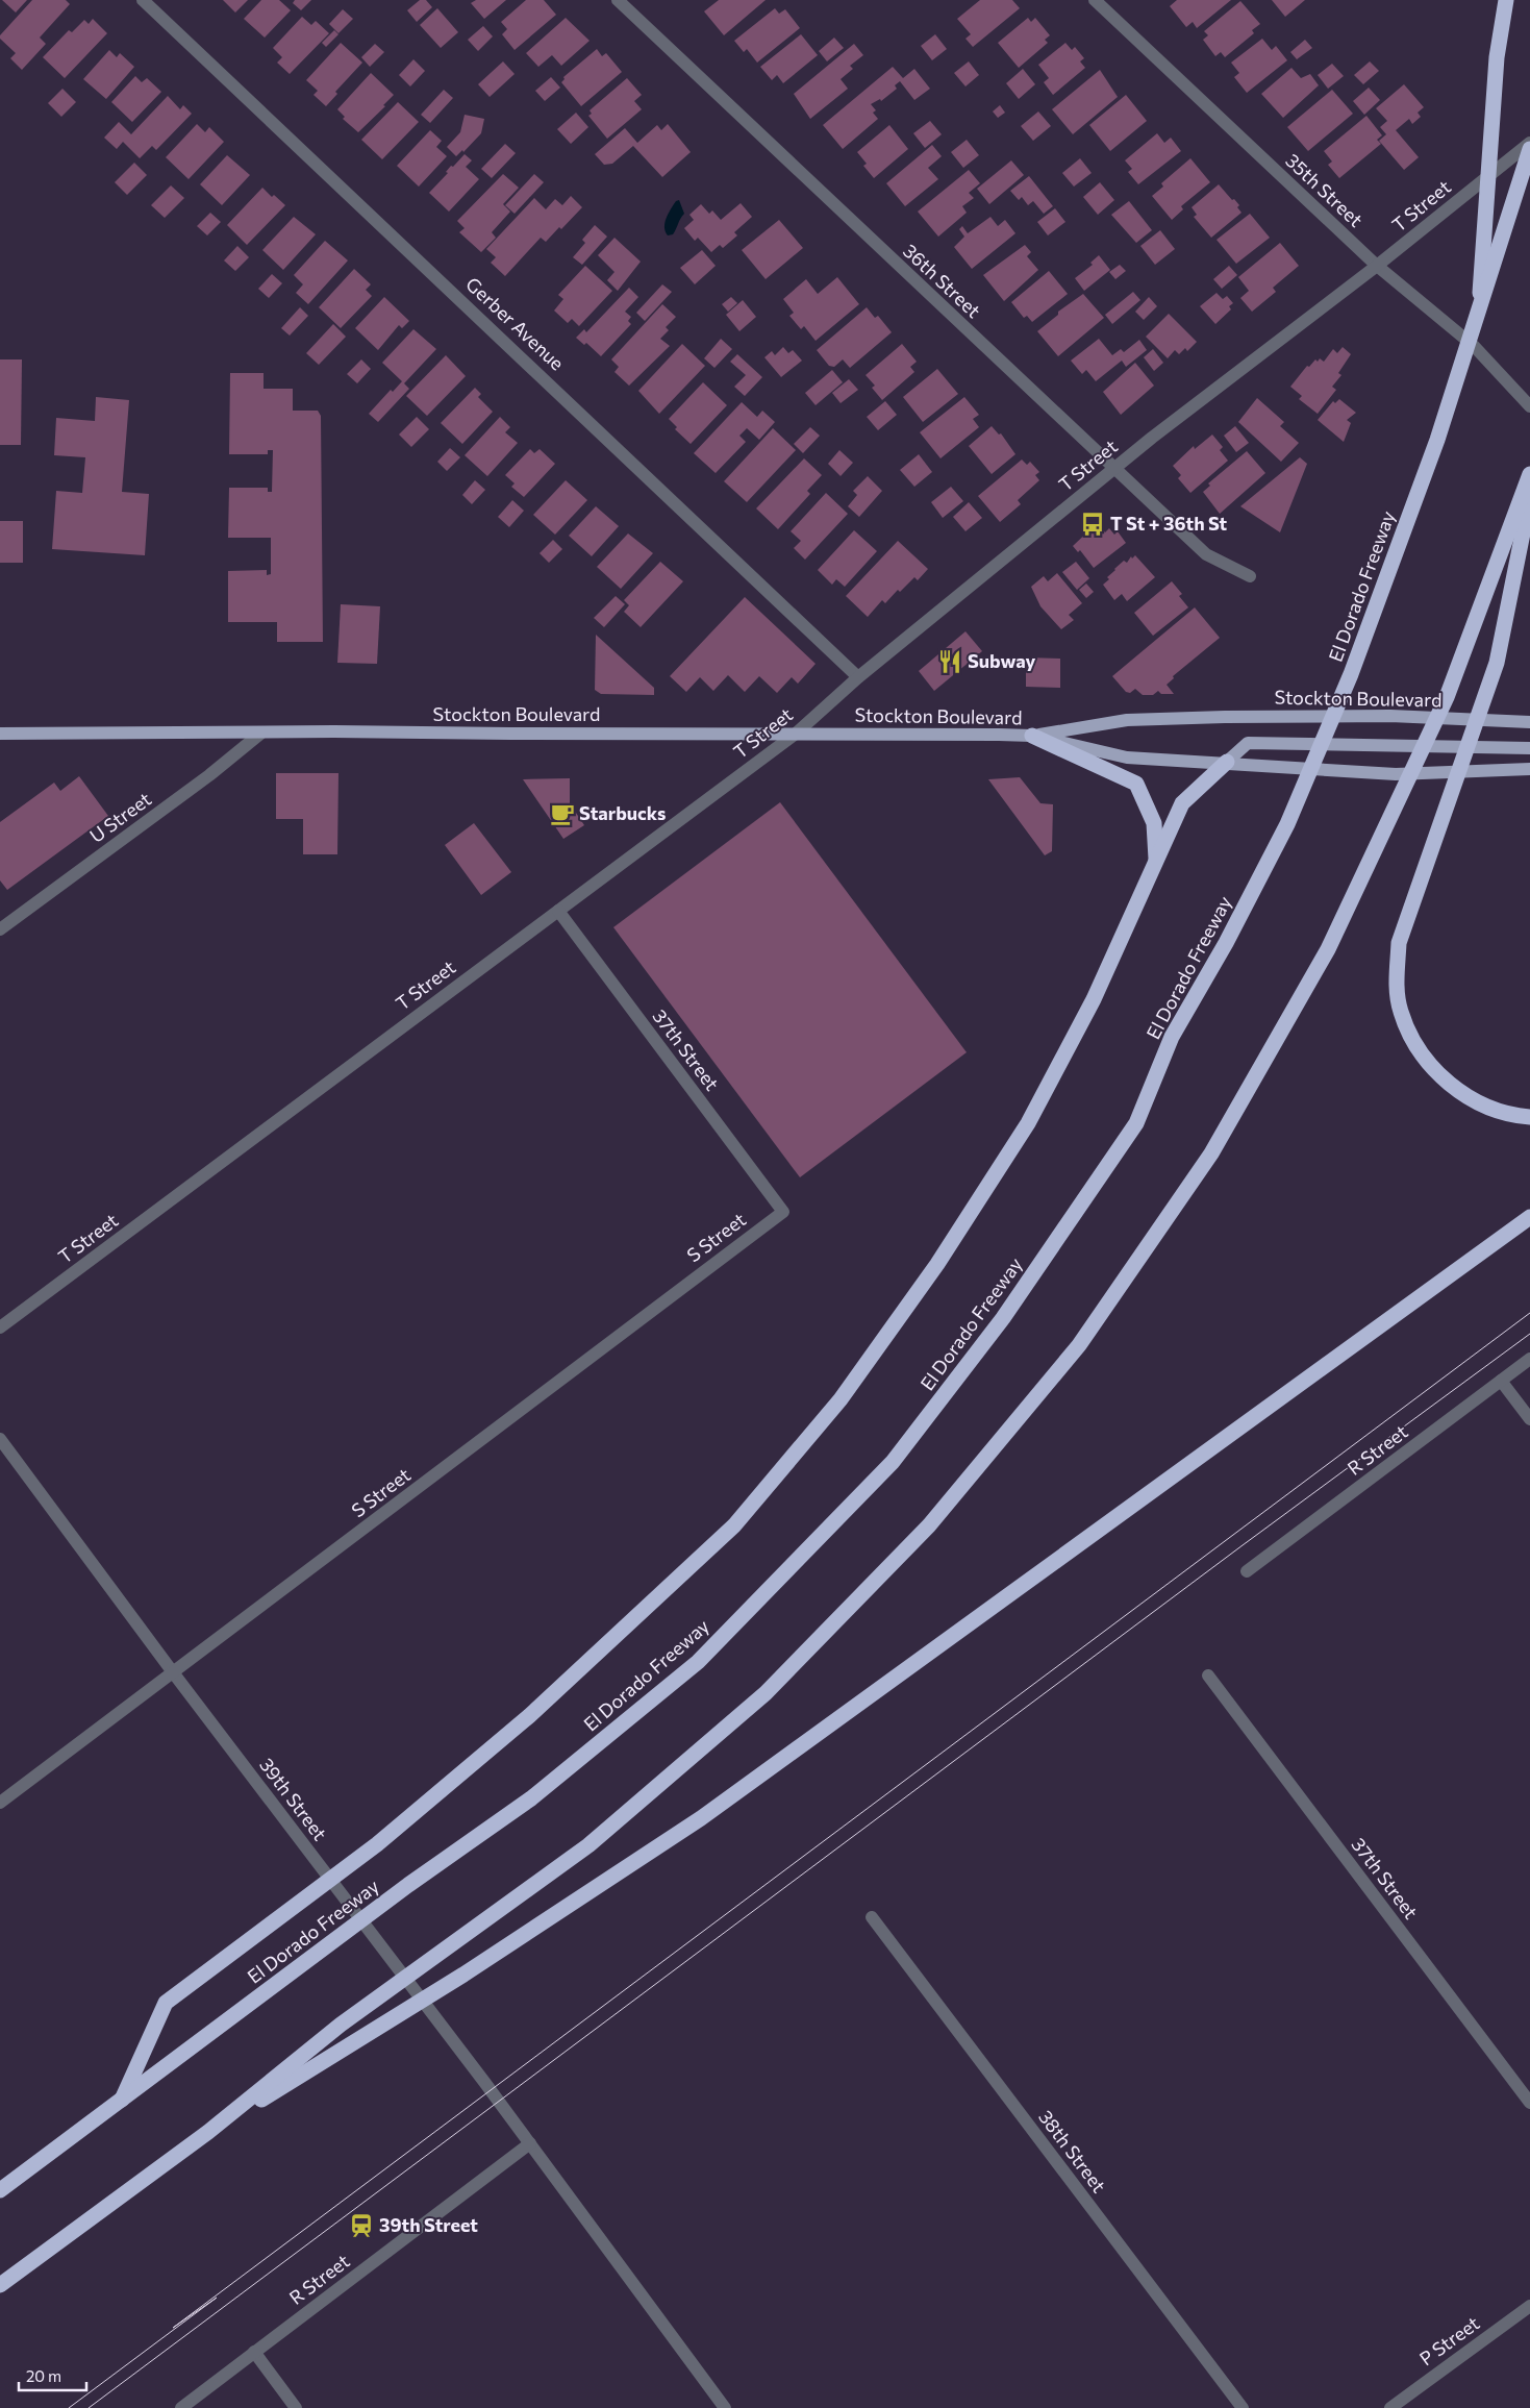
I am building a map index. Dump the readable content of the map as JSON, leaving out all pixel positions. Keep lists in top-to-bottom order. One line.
{"streets":{"highway":["El Dorado Freeway"],"main road":["Stockton Boulevard"],"street":["35th Street","T Street","36th Street","Gerber Avenue","U Street","37th Street","S Street","R Street","39th Street","38th Street","P Street"]},"crossings":[["35th Street","T Street"],["T Street","36th Street"],["T Street","Gerber Avenue"],["T Street","Stockton Boulevard"],["T Street","37th Street"],["Stockton Boulevard","U Street"],["37th Street","S Street"],["S Street","39th Street"],["R Street","39th Street"]],"places":{"bus stop":["T St + 36th St"],"restaurant":["Subway"],"cafe":["Starbucks"],"station":["39th Street"]},"scale_bar":"20 m"}
